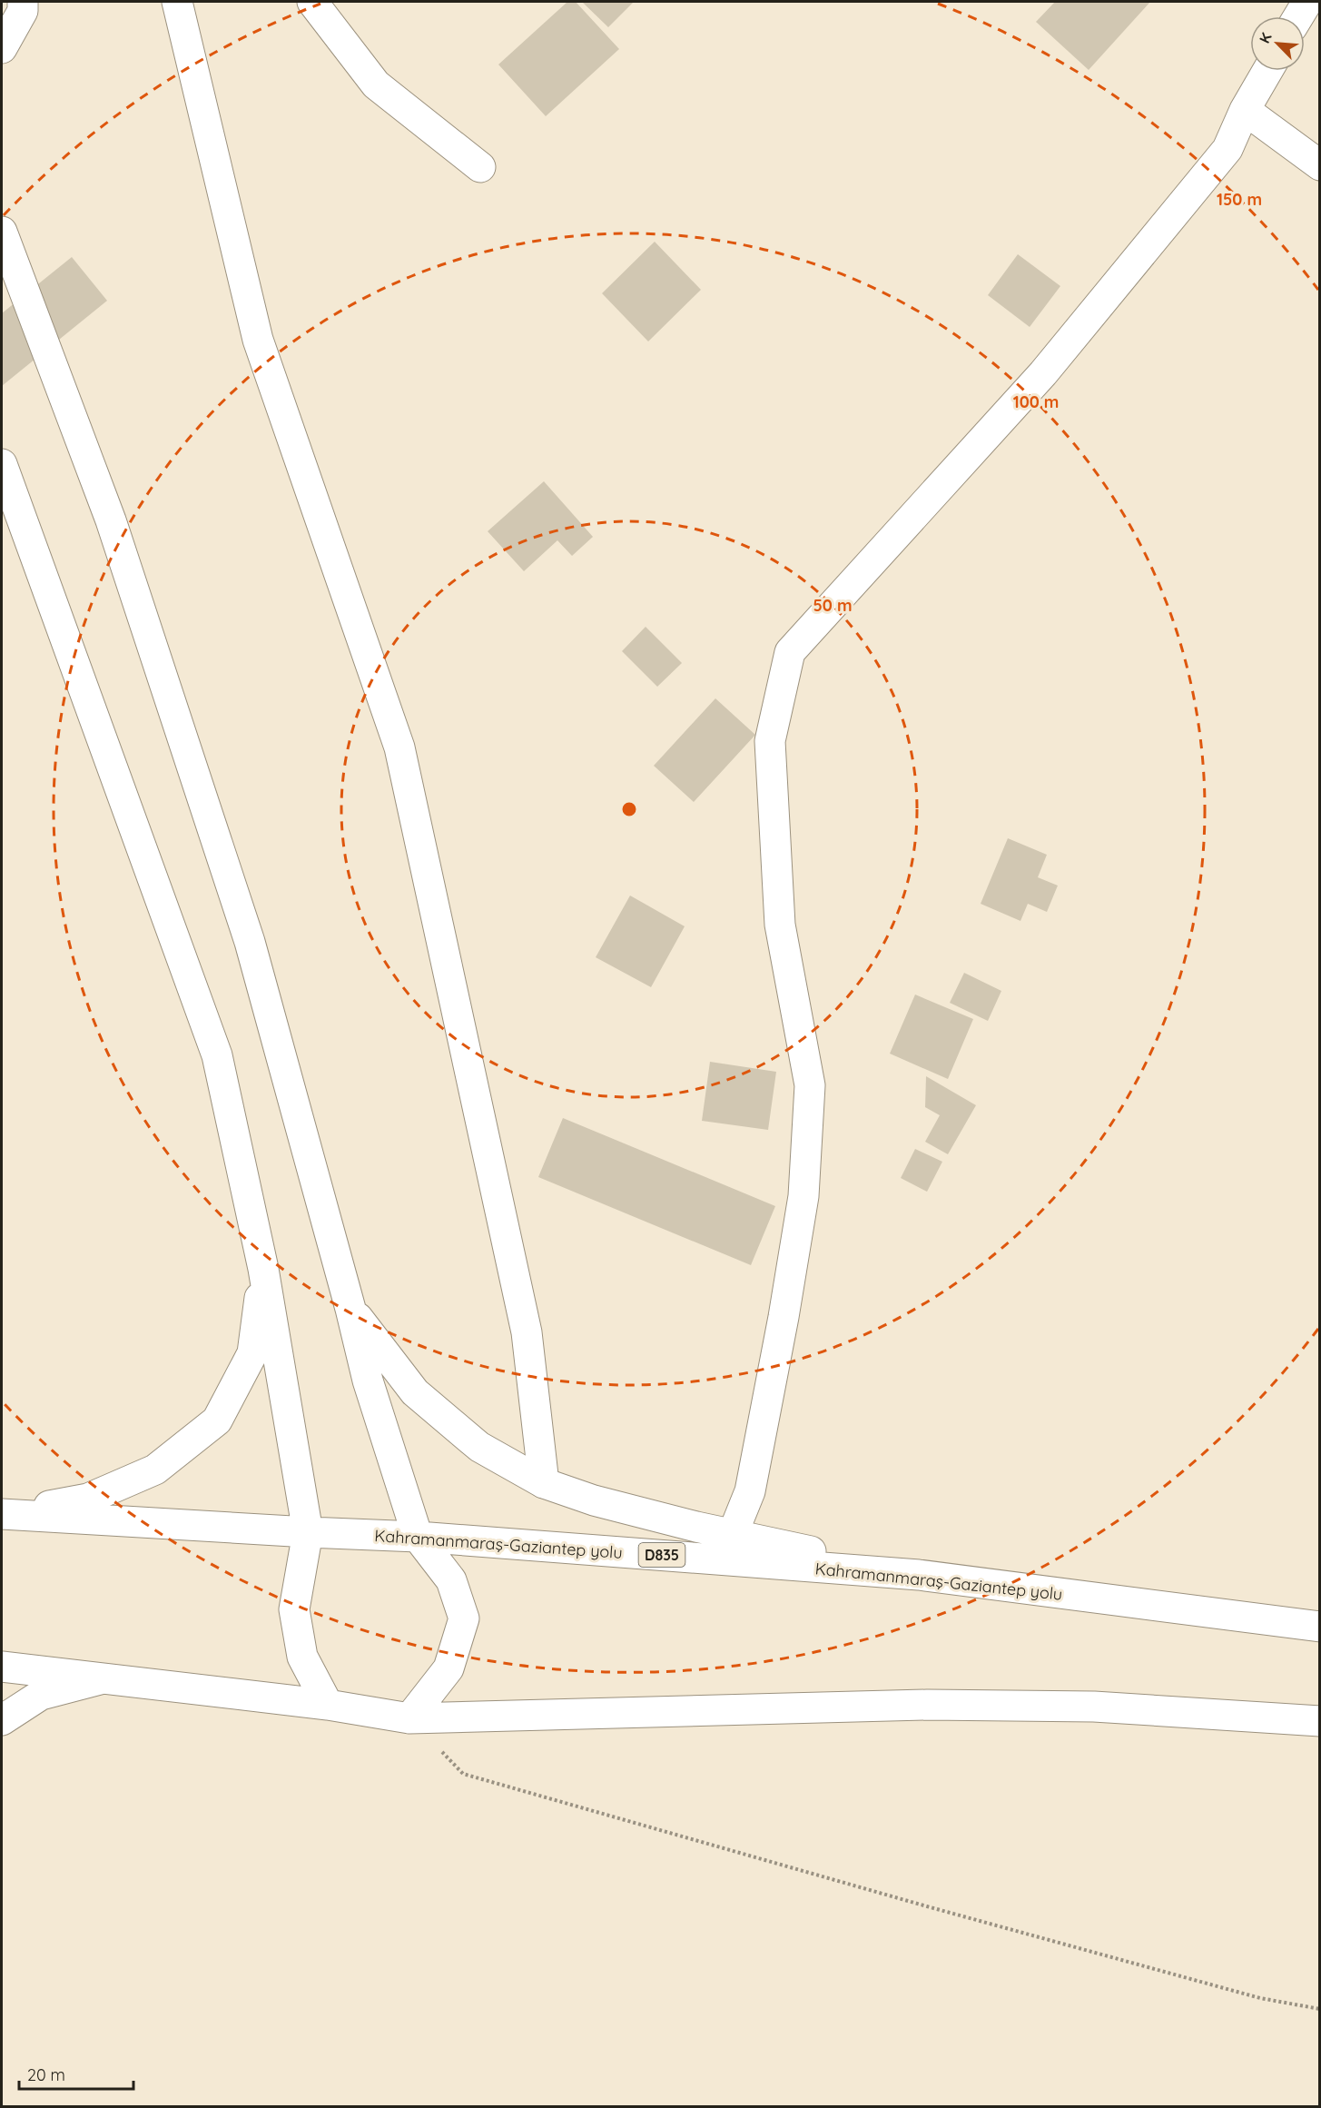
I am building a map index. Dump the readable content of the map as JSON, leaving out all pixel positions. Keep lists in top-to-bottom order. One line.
{"streets":{"main road":["Kahramanmaraş-Gaziantep yolu","D835"]},"scale_bar":"20 m","north":"top left","rings":["150 m","100 m","50 m"]}
